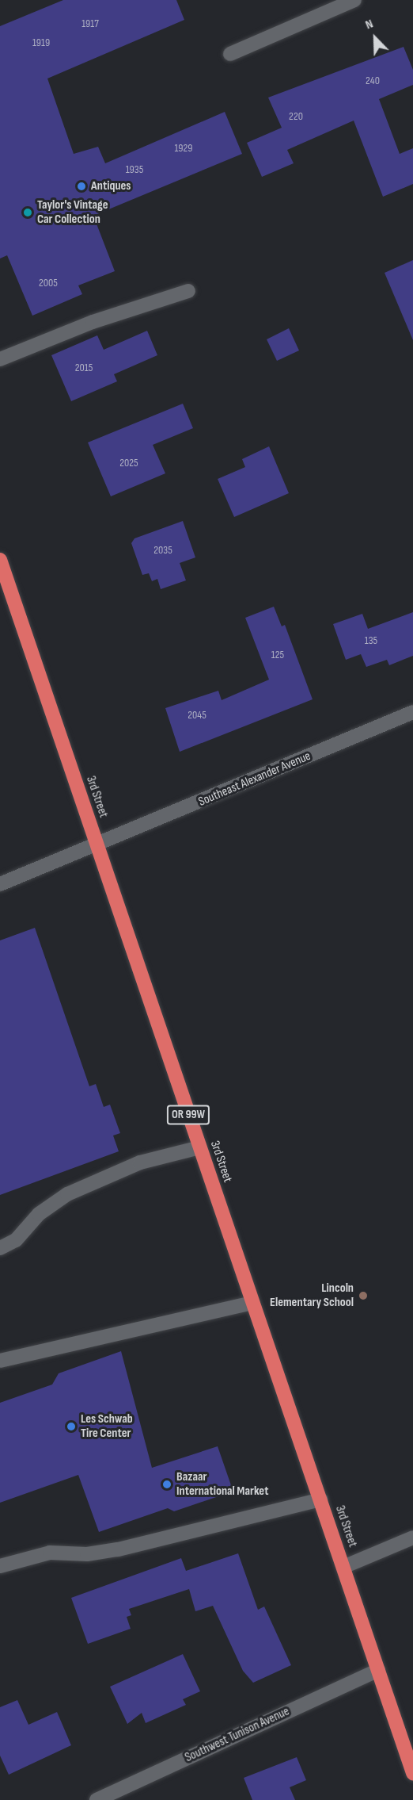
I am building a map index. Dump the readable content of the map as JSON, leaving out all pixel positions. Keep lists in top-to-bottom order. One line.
{"streets":{"highway":["3rd Street","OR 99W"],"street":["Southeast Alexander Avenue","Southwest Tunison Avenue"]},"crossings":[["Southeast Alexander Avenue","3rd Street"],["3rd Street","Southwest Tunison Avenue"]],"places":["Antiques","Taylor's Vintage Car Collection","Lincoln Elementary School","Les Schwab Tire Center","Bazaar International Market"],"house_numbers":["1917","1919","240","220","1929","1935","2005","2015","2025","2035","135","125","2045"],"north":"top left"}
